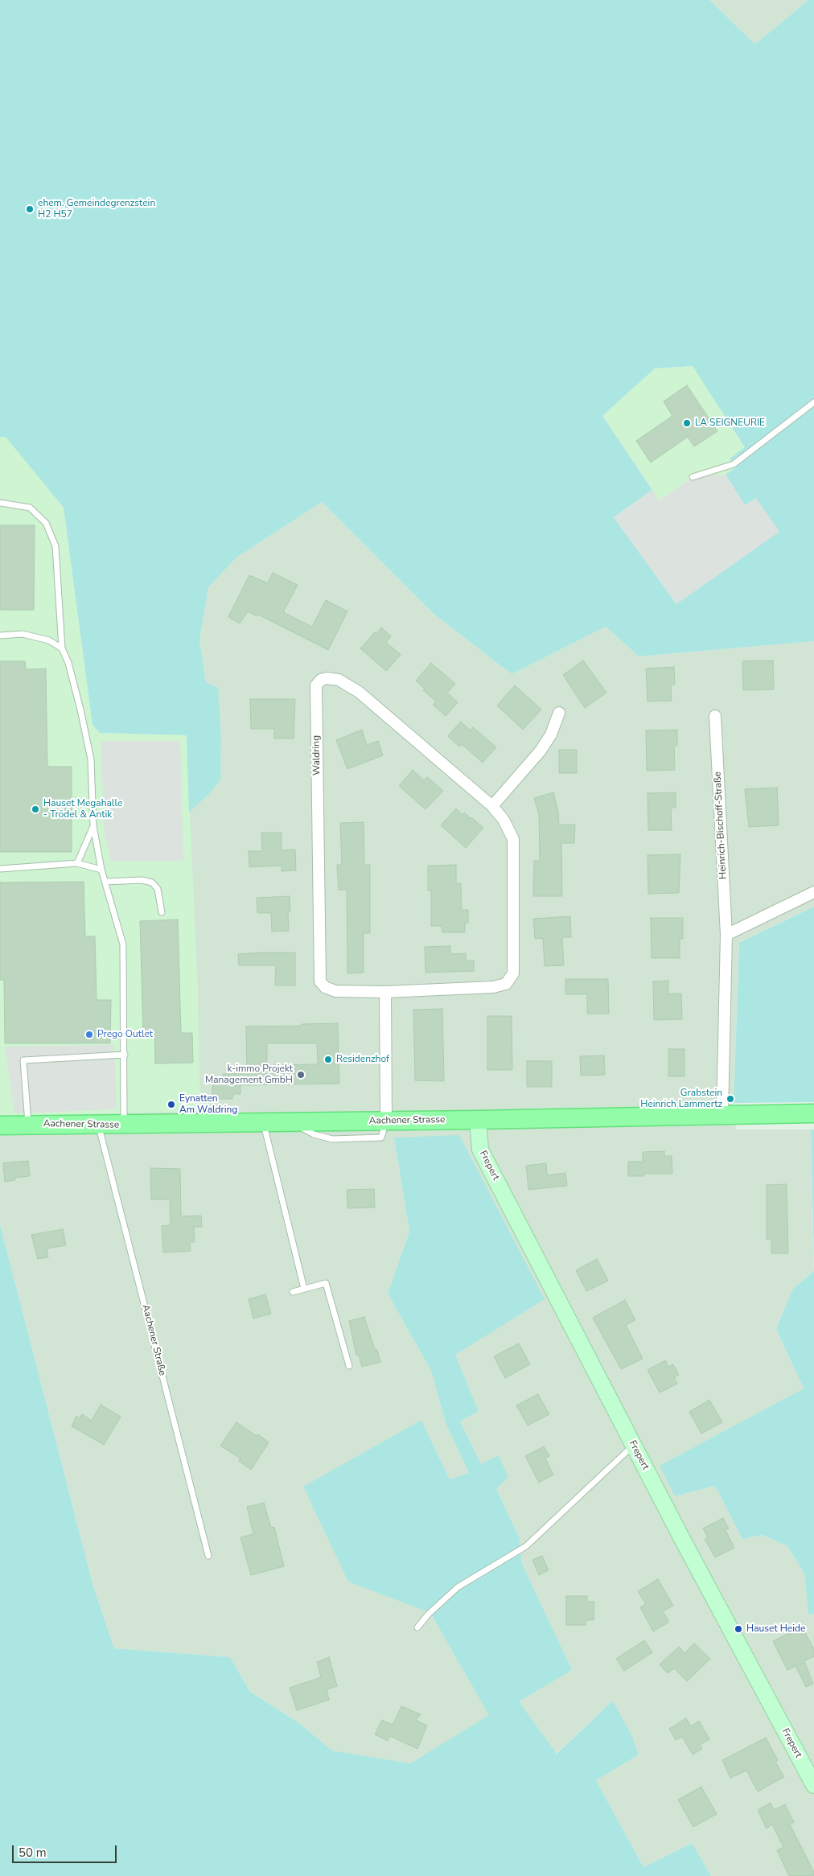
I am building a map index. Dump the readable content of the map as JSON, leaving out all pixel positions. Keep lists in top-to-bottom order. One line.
{"streets":{"main road":["Aachener Strasse"],"street":["Waldring","Heinrich-Bischoff-Straße","Frepert"],"lane":["Aachener Straße"]},"crossings":[["Heinrich-Bischoff-Straße","Aachener Strasse"],["Aachener Strasse","Frepert"],["Aachener Strasse","Aachener Straße"]],"places":["ehem. Gemeindegrenzstein H2 H57","LA SEIGNEURIE","Hauset Megahalle - Trödel & Antik","Prego Outlet","Residenzhof","k-immo Projekt Management GmbH","Grabstein Heinrich Lammertz","Eynatten Am Waldring","Hauset Heide"],"scale_bar":"50 m"}
